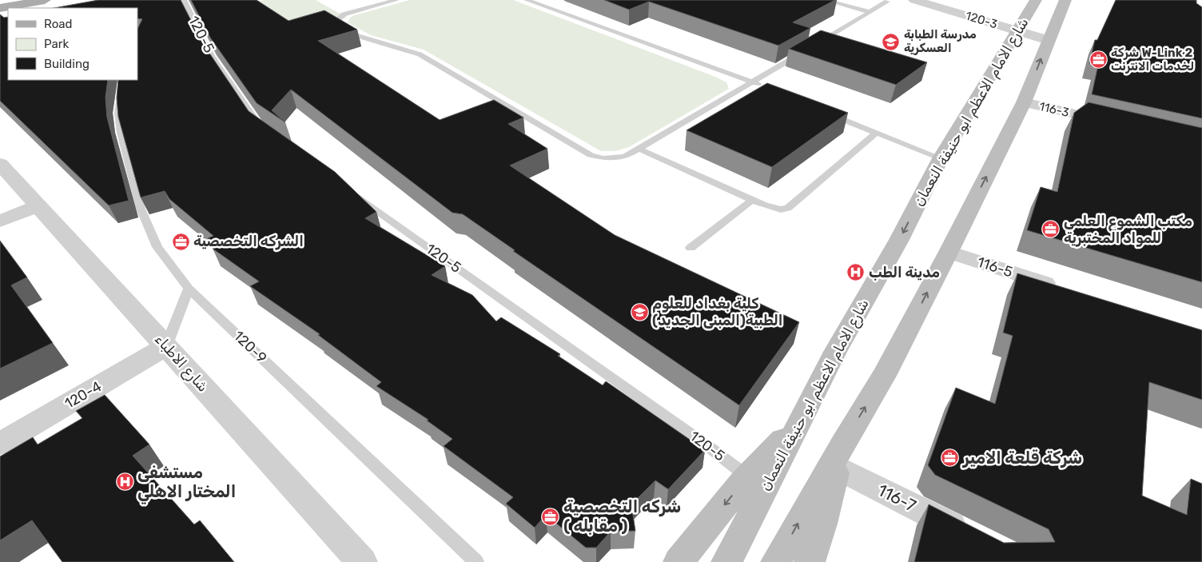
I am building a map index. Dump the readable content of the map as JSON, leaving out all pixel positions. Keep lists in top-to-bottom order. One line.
{"streets":{"main road":["شارع الامام الاعظم ابو حنيفة النعمان"],"street":["120-3","116-3","116-5","شارع الاطباء","120-4","116-7"],"lane":["120-5","120-9"]},"crossings":[["120-3","شارع الامام الاعظم ابو حنيفة النعمان"],["شارع الاطباء","120-4"]],"places":{"school or university":["مدرسة الطبابة العسكرية","كلية بغداد للعلوم الطبية(المبنى الجديد)"],"office":["شركة W-Link 2 لخدمات الانترنت","مكتب الشموع العلمي للمواد المختبرية","الشركه التخصصية","شركة قلعة الامير","شركه التخصصية ( مقابله )"],"hospital":["مدينة الطب","مستشفى المختار الاهلي"]},"legend":["Road","Park","Building"]}
